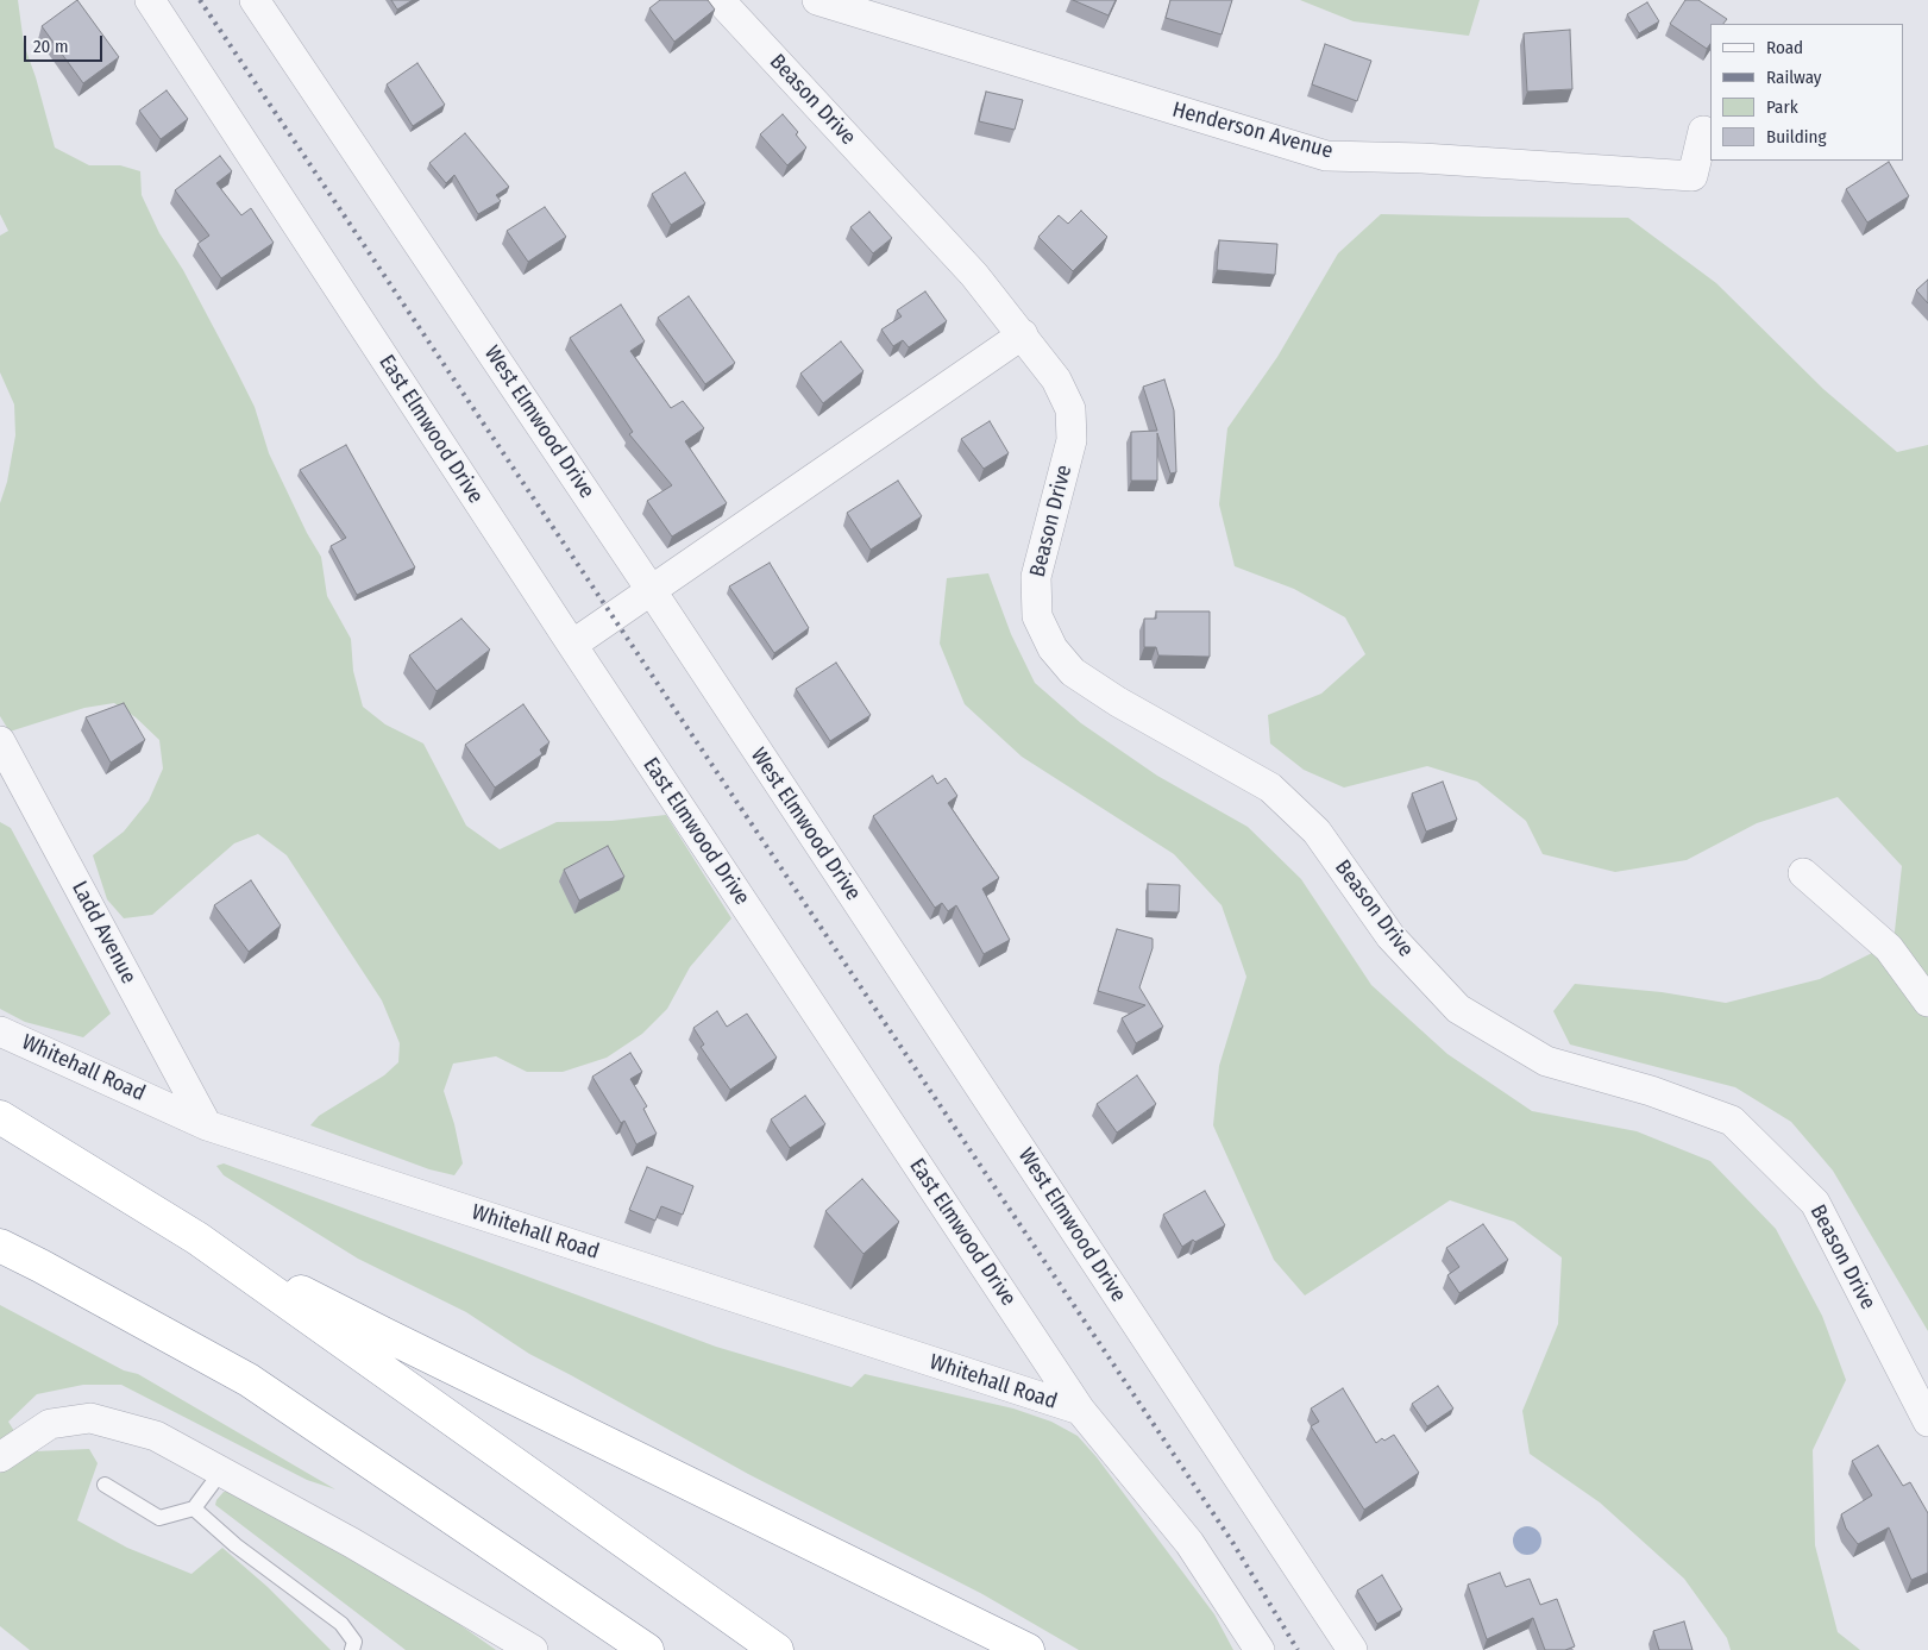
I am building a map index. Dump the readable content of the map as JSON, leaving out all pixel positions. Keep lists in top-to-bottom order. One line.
{"streets":{"street":["Beason Drive","Henderson Avenue","West Elmwood Drive","East Elmwood Drive","Ladd Avenue","Whitehall Road"]},"crossings":[["East Elmwood Drive","Whitehall Road"],["Ladd Avenue","Whitehall Road"]],"legend":["Road","Railway","Park","Building"],"scale_bar":"20 m"}
